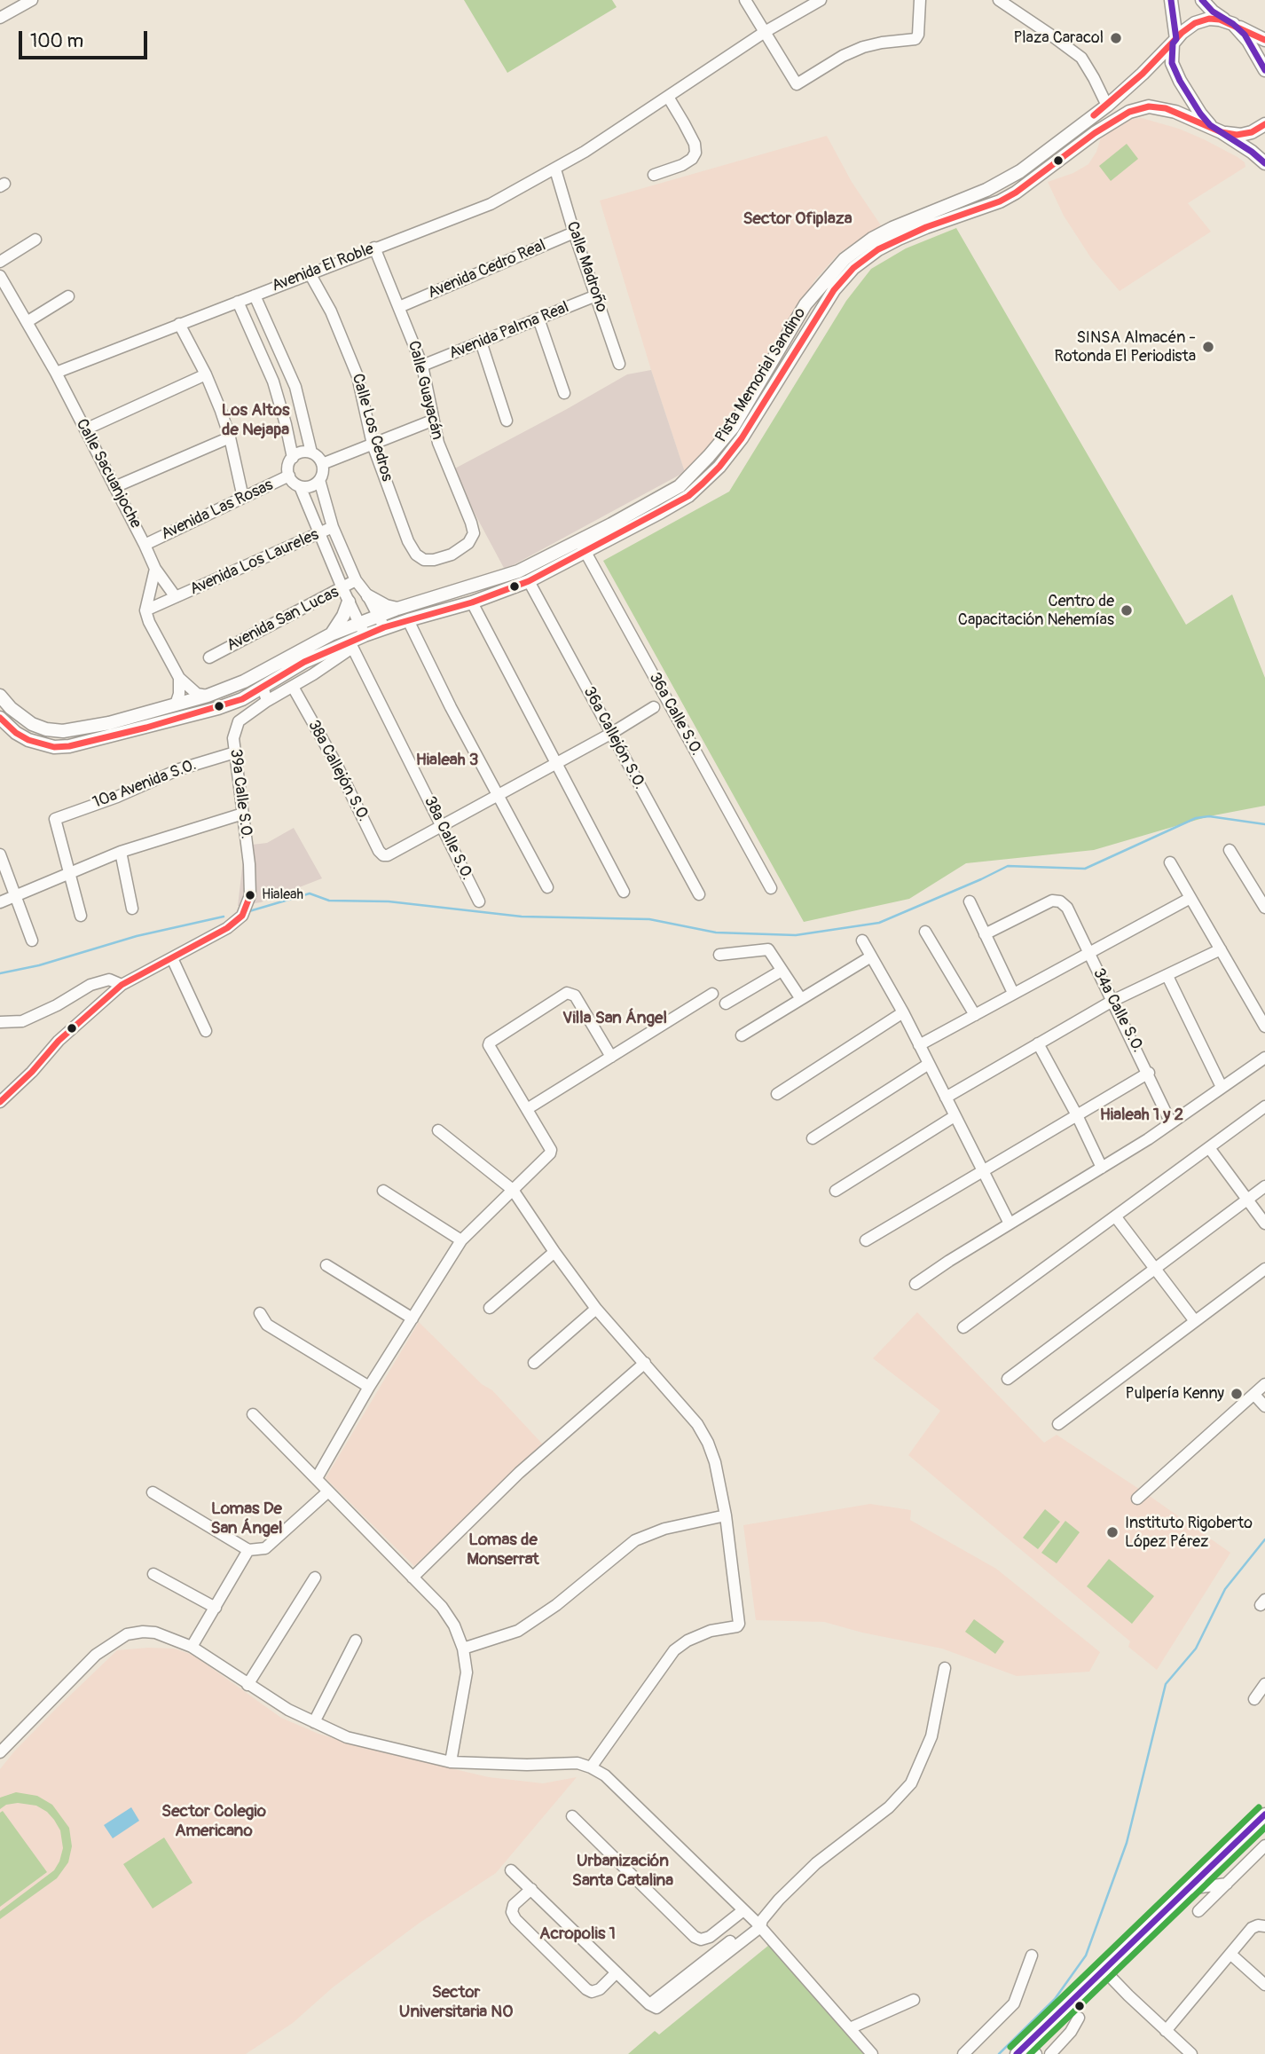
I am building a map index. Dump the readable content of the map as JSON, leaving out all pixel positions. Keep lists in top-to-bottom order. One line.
{"streets":{"main road":["Pista Memorial Sandino"],"street":["Calle Madroño","Avenida El Roble","Avenida Cedro Real","Avenida Palma Real","Calle Guayacán","Calle Los Cedros","Calle Sacuanjoche","Avenida Las Rosas","Avenida Los Laureles","Avenida San Lucas","36a Calle S.O.","36a Callejón S.O.","38a Callejón S.O.","10a Avenida S.O.","39a Calle S.O.","38a Calle S.O.","34a Calle S.O."]},"crossings":[["Calle Madroño","Avenida El Roble"],["Calle Madroño","Avenida Cedro Real"],["Calle Madroño","Avenida Palma Real"],["Avenida El Roble","Calle Guayacán"],["Avenida El Roble","Calle Los Cedros"],["Avenida El Roble","Calle Sacuanjoche"],["Avenida Cedro Real","Calle Guayacán"],["Avenida Palma Real","Calle Guayacán"],["Pista Memorial Sandino","36a Calle S.O."],["Pista Memorial Sandino","36a Callejón S.O."],["Pista Memorial Sandino","39a Calle S.O."],["Pista Memorial Sandino","38a Calle S.O."],["Calle Guayacán","Calle Los Cedros"],["Calle Sacuanjoche","Avenida Las Rosas"],["Calle Sacuanjoche","Avenida Los Laureles"],["38a Callejón S.O.","39a Calle S.O."],["38a Callejón S.O.","38a Calle S.O."],["10a Avenida S.O.","39a Calle S.O."],["39a Calle S.O.","38a Calle S.O."]],"districts":["Sector Ofiplaza","Los Altos de Nejapa","Hialeah 3","Villa San Ángel","Hialeah 1 y 2","Lomas De San Ángel","Lomas de Monserrat","Sector Colegio Americano","Urbanización Santa Catalina","Acropolis 1","Sector Universitaria NO"],"places":["Plaza Caracol","SINSA Almacén - Rotonda El Periodista","Centro de Capacitación Nehemías","Hialeah","Pulpería Kenny","Instituto Rigoberto López Pérez"],"scale_bar":"100 m"}
